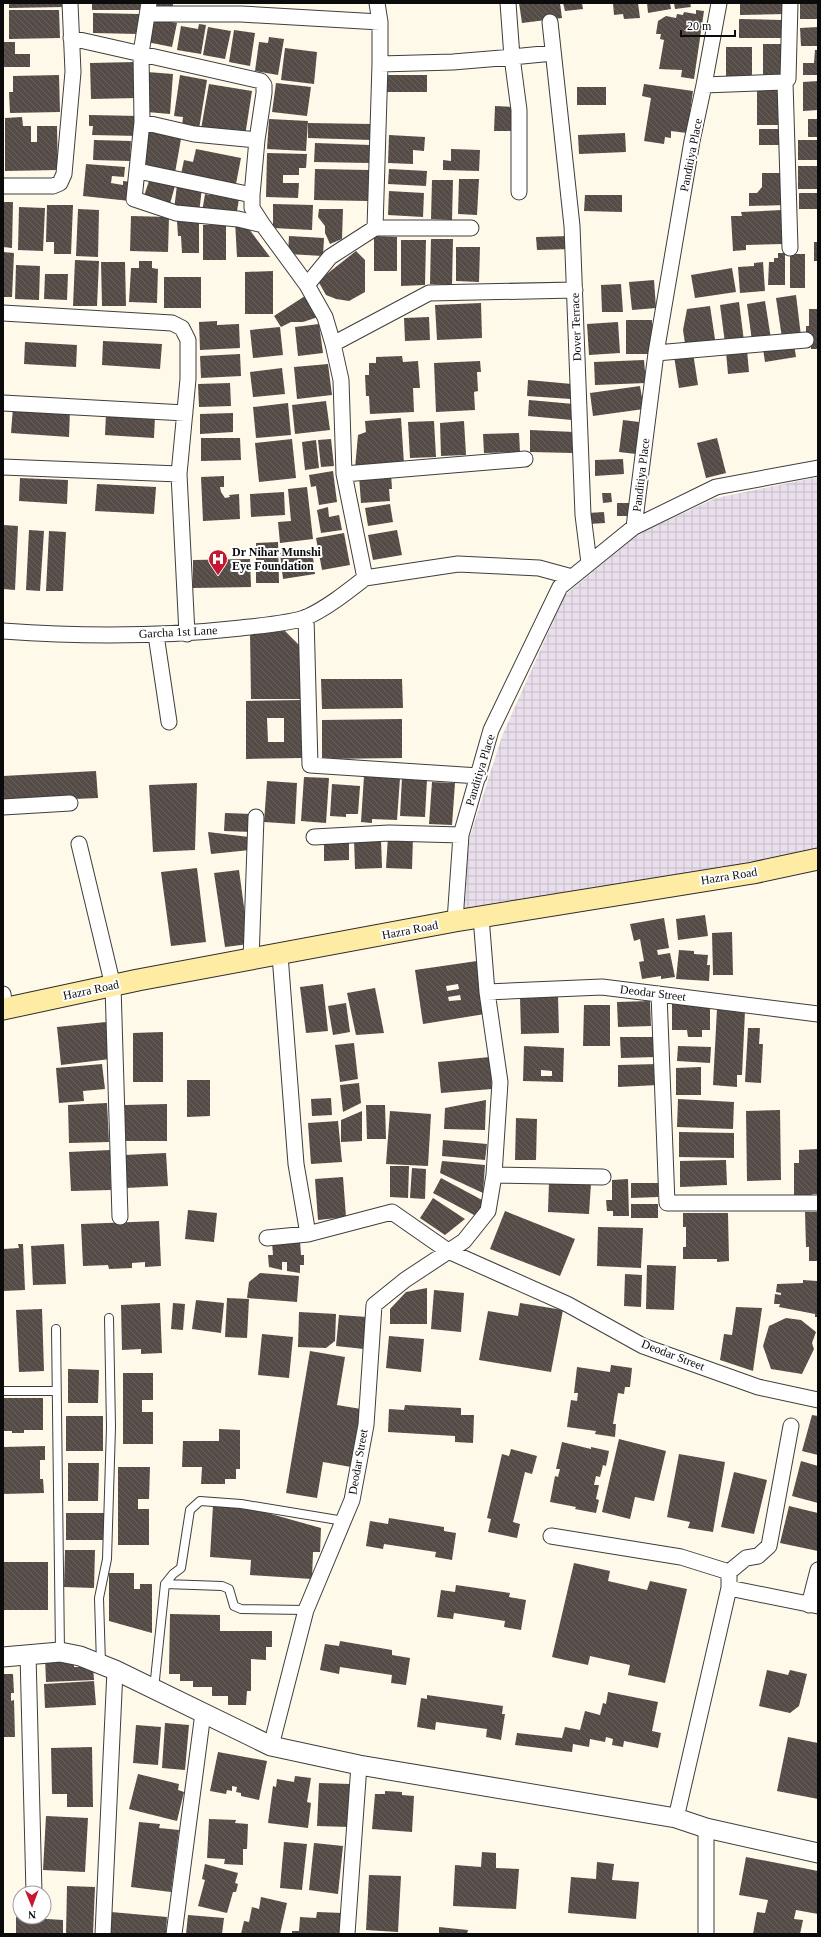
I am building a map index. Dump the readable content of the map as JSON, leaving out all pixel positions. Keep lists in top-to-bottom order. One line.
{"streets":{"main road":["Hazra Road"],"street":["Panditiya Place","Dover Terrace","Garcha 1st Lane","Deodar Street"]},"crossings":[["Panditiya Place","Dover Terrace"],["Panditiya Place","Hazra Road"],["Hazra Road","Deodar Street"]],"places":{"hospital":["Dr Nihar Munshi Eye Foundation"]},"scale_bar":"20 m","north":"bottom"}
